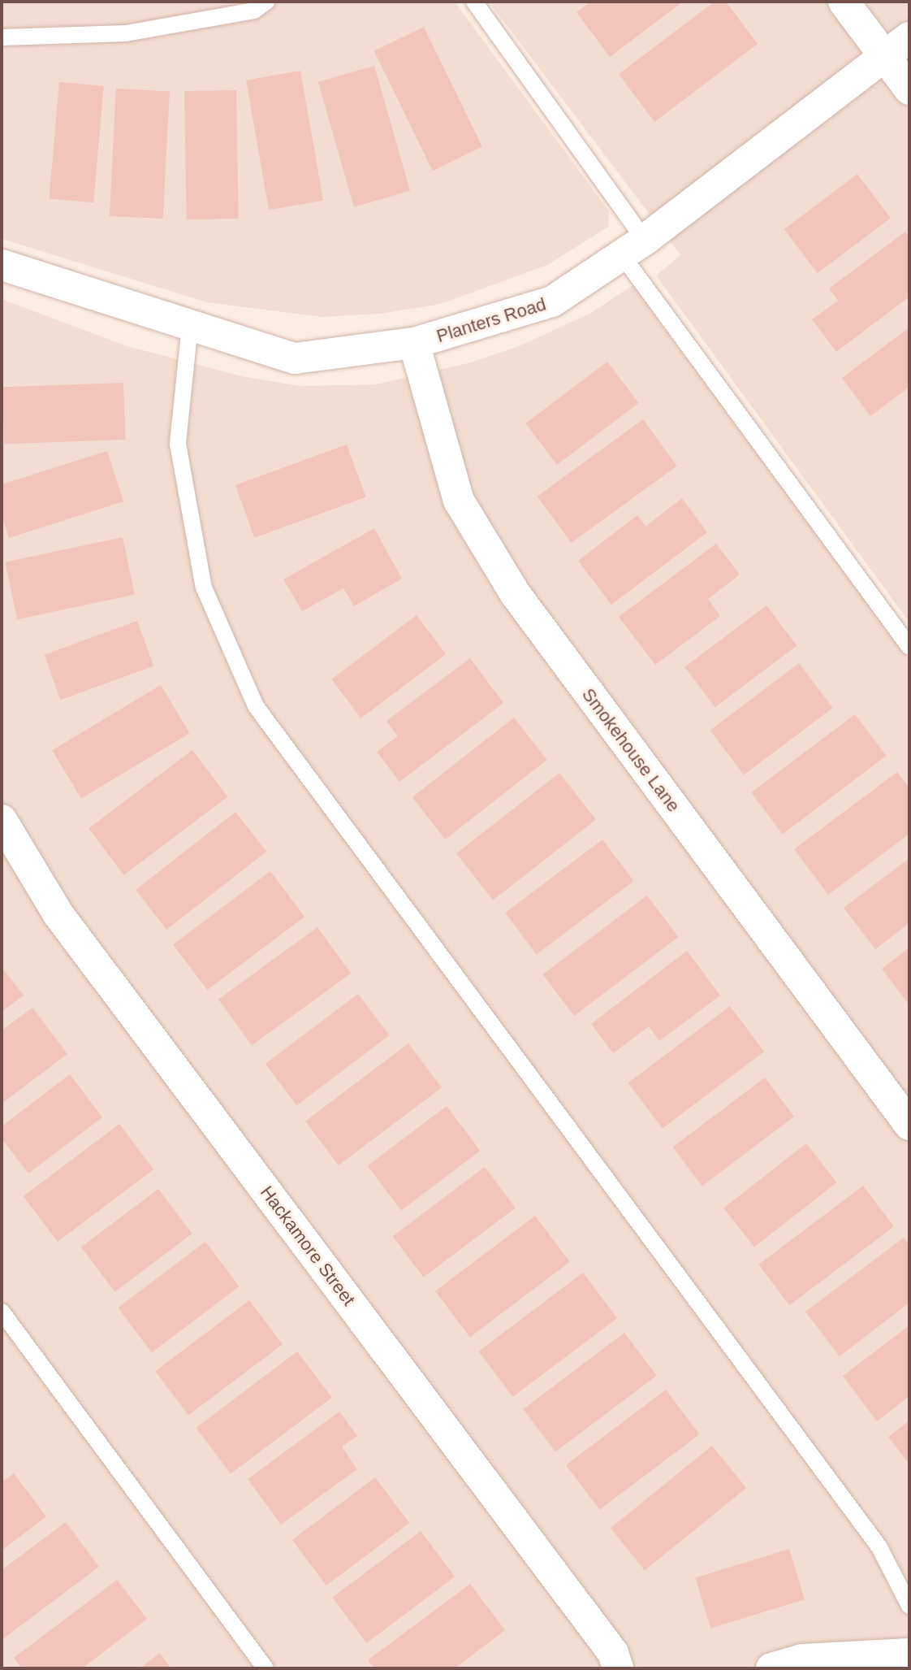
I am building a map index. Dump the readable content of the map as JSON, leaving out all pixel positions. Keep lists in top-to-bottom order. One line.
{"streets":{"street":["Planters Road","Smokehouse Lane","Hackamore Street"]},"crossings":[["Planters Road","Smokehouse Lane"]]}
